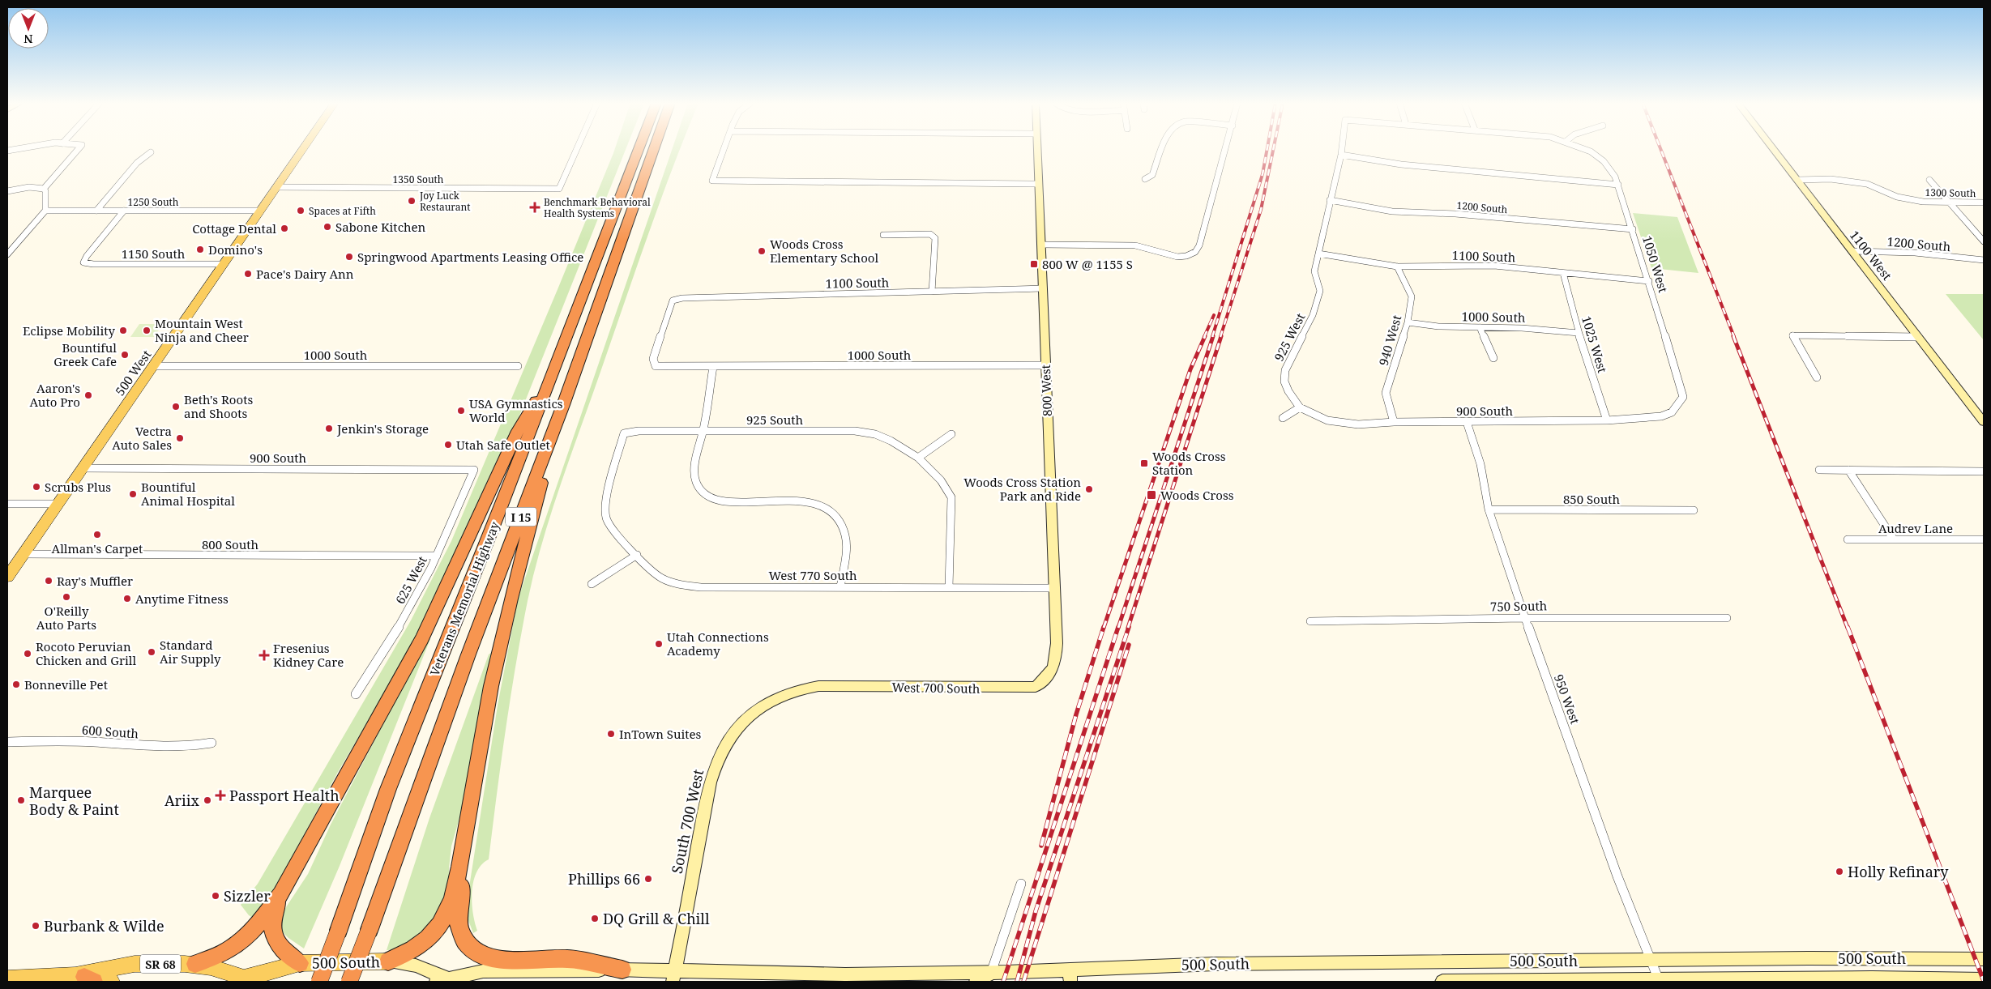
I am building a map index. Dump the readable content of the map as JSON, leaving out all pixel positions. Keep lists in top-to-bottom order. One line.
{"streets":{"highway":["I 15","Veterans Memorial Highway"],"main road":["500 West","500 South","SR 68"],"street":["1350 South","1300 South","1250 South","1200 South","1150 South","1100 West","1100 South","1050 West","1000 South","925 West","940 West","1025 West","800 West","900 South","925 South","850 South","Audrev Lane","800 South","West 770 South","625 West","750 South","West 700 South","950 West","600 South","South 700 West"]},"crossings":[["1350 South","500 West"],["1300 South","1100 West"],["1250 South","1150 South"],["1250 South","500 West"],["1200 South","1100 West"],["1200 South","1050 West"],["1200 South","925 West"],["1150 South","500 West"],["1100 South","1050 West"],["1100 South","1000 South"],["1100 South","925 West"],["1100 South","940 West"],["1100 South","1025 West"],["1100 South","800 West"],["1050 West","900 South"],["1000 South","940 West"],["1000 South","1025 West"],["1000 South","500 West"],["1000 South","800 West"],["925 West","900 South"],["940 West","900 South"],["1025 West","900 South"],["500 West","900 South"],["500 West","800 South"],["800 West","West 770 South"],["800 West","West 700 South"],["900 South","625 West"],["900 South","950 West"],["925 South","West 770 South"],["850 South","950 West"],["800 South","625 West"],["750 South","950 West"],["West 700 South","South 700 West"],["950 West","500 South"],["South 700 West","500 South"]],"places":{"other":["Joy Luck Restaurant","Spaces at Fifth","Sabone Kitchen","Cottage Dental","Domino's","Woods Cross Elementary School","Springwood Apartments Leasing Office","Pace's Dairy Ann","Eclipse Mobility","Mountain West Ninja and Cheer","Bountiful Greek Cafe","Aaron's Auto Pro","Beth's Roots and Shoots","USA Gymnastics World","Jenkin's Storage","Vectra Auto Sales","Utah Safe Outlet","Scrubs Plus","Woods Cross Station Park and Ride","Bountiful Animal Hospital","Allman's Carpet","Ray's Muffler","O'Reilly Auto Parts","Anytime Fitness","Utah Connections Academy","Standard Air Supply","Rocoto Peruvian Chicken and Grill","Bonneville Pet","InTown Suites","Marquee Body & Paint","Ariix","Holly Refinary","Phillips 66","Sizzler","DQ Grill & Chill","Burbank & Wilde"],"health":["Benchmark Behavioral Health Systems","Fresenius Kidney Care","Passport Health"],"transit":["800 W @ 1155 S","Woods Cross Station","Woods Cross"]},"north":"bottom"}
